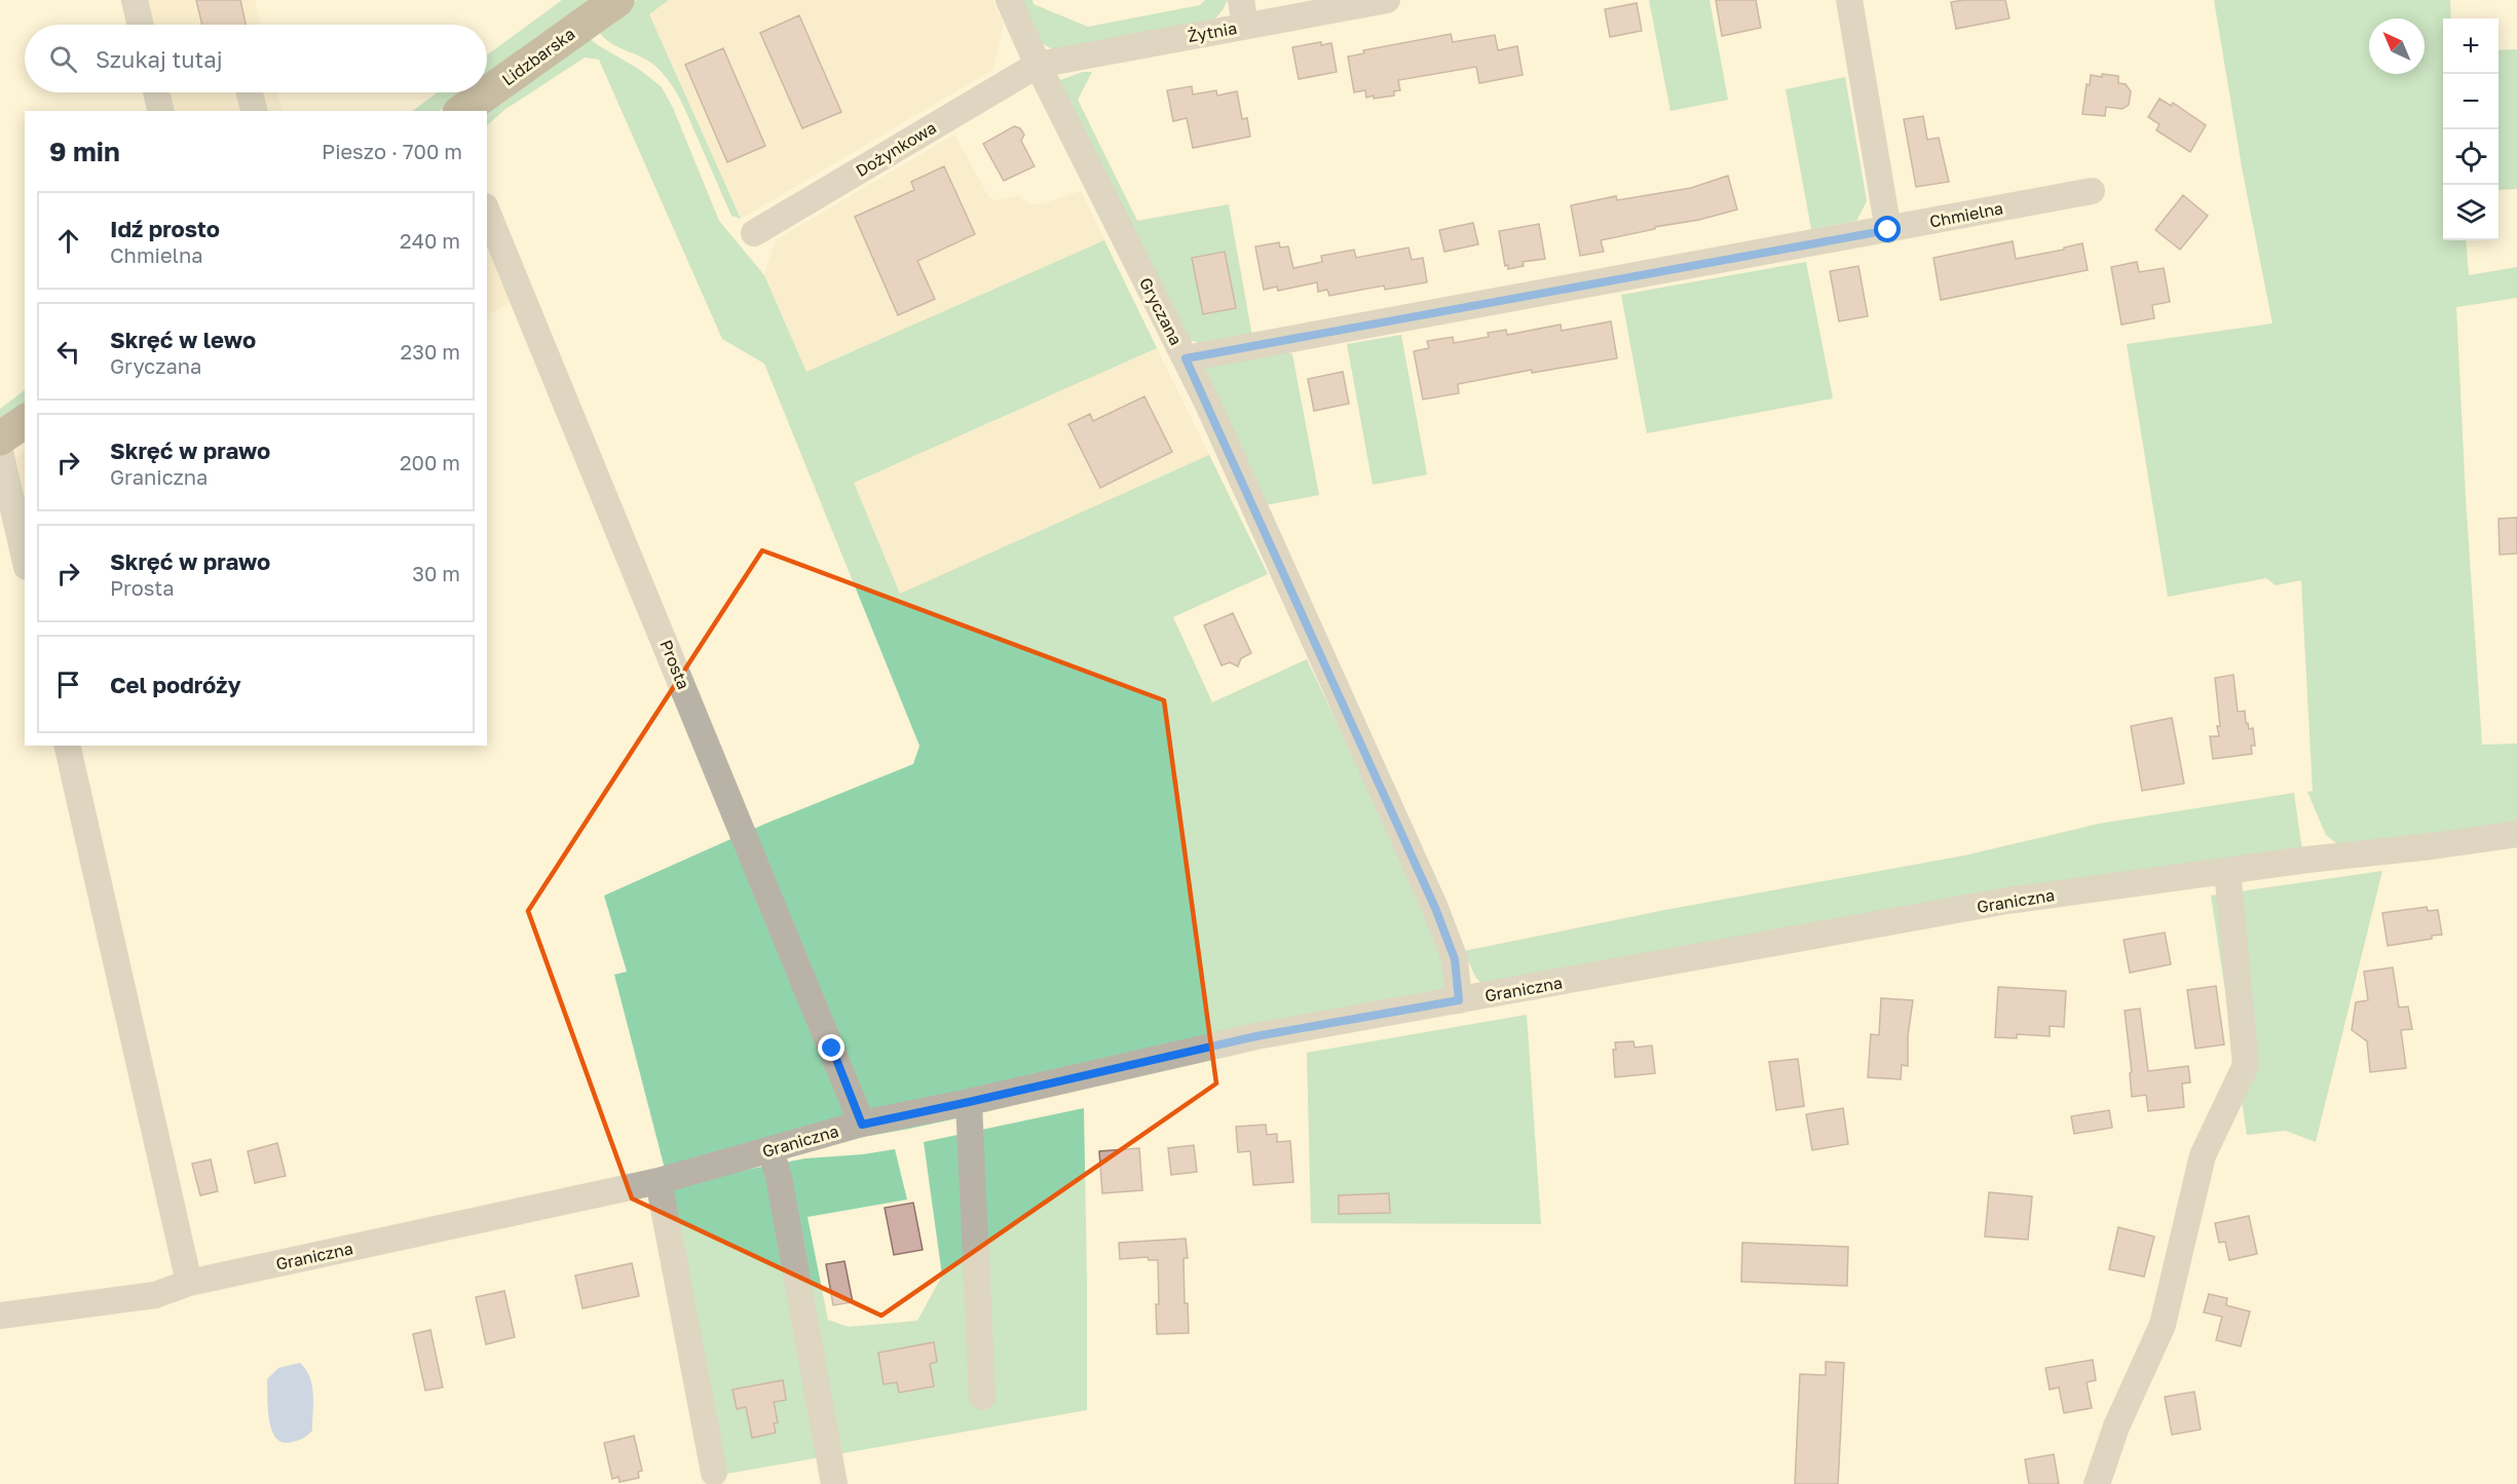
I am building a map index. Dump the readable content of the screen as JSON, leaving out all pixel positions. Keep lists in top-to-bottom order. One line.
{"streets":{"main road":["Lidzbarska"],"street":["Żytnia","Dożynkowa","Chmielna","Gryczana","Prosta","Graniczna"]},"crossings":[["Żytnia","Dożynkowa"],["Żytnia","Gryczana"],["Dożynkowa","Gryczana"],["Chmielna","Gryczana"],["Gryczana","Graniczna"],["Prosta","Graniczna"]],"north":"top left","page":{"map_buttons":["+","−"],"search":"Szukaj tutaj","heading":["9 min","Pieszo · 700 m"],"list":[["Idź prosto","Chmielna","240 m"],["Skręć w lewo","Gryczana","230 m"],["Skręć w prawo","Graniczna","200 m"],["Skręć w prawo","Prosta","30 m"],"Cel podróży"]}}
